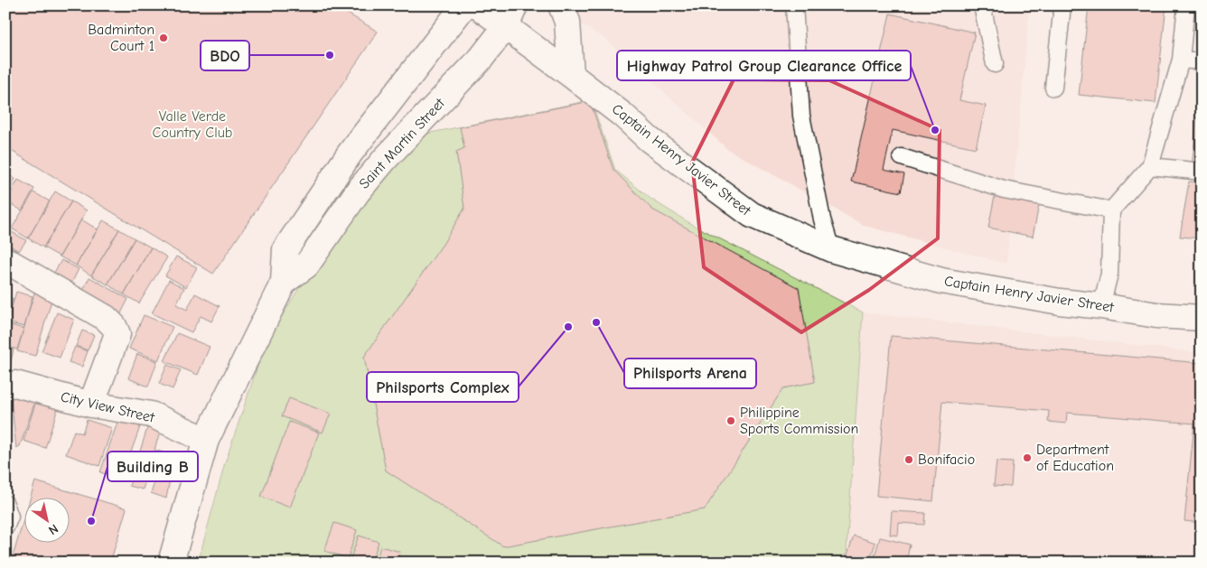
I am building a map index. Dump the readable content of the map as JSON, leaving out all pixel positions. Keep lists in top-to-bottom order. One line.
{"streets":{"street":["Saint Martin Street","Captain Henry Javier Street","City View Street"]},"crossings":[["Saint Martin Street","Captain Henry Javier Street"],["Saint Martin Street","City View Street"]],"parks":["Valle Verde Country Club"],"places":["Badminton Court 1","BDO","Highway Patrol Group Clearance Office","Philsports Arena","Philsports Complex","Philippine Sports Commission","Department of Education","Bonifacio","Building B"],"north":"bottom right"}
